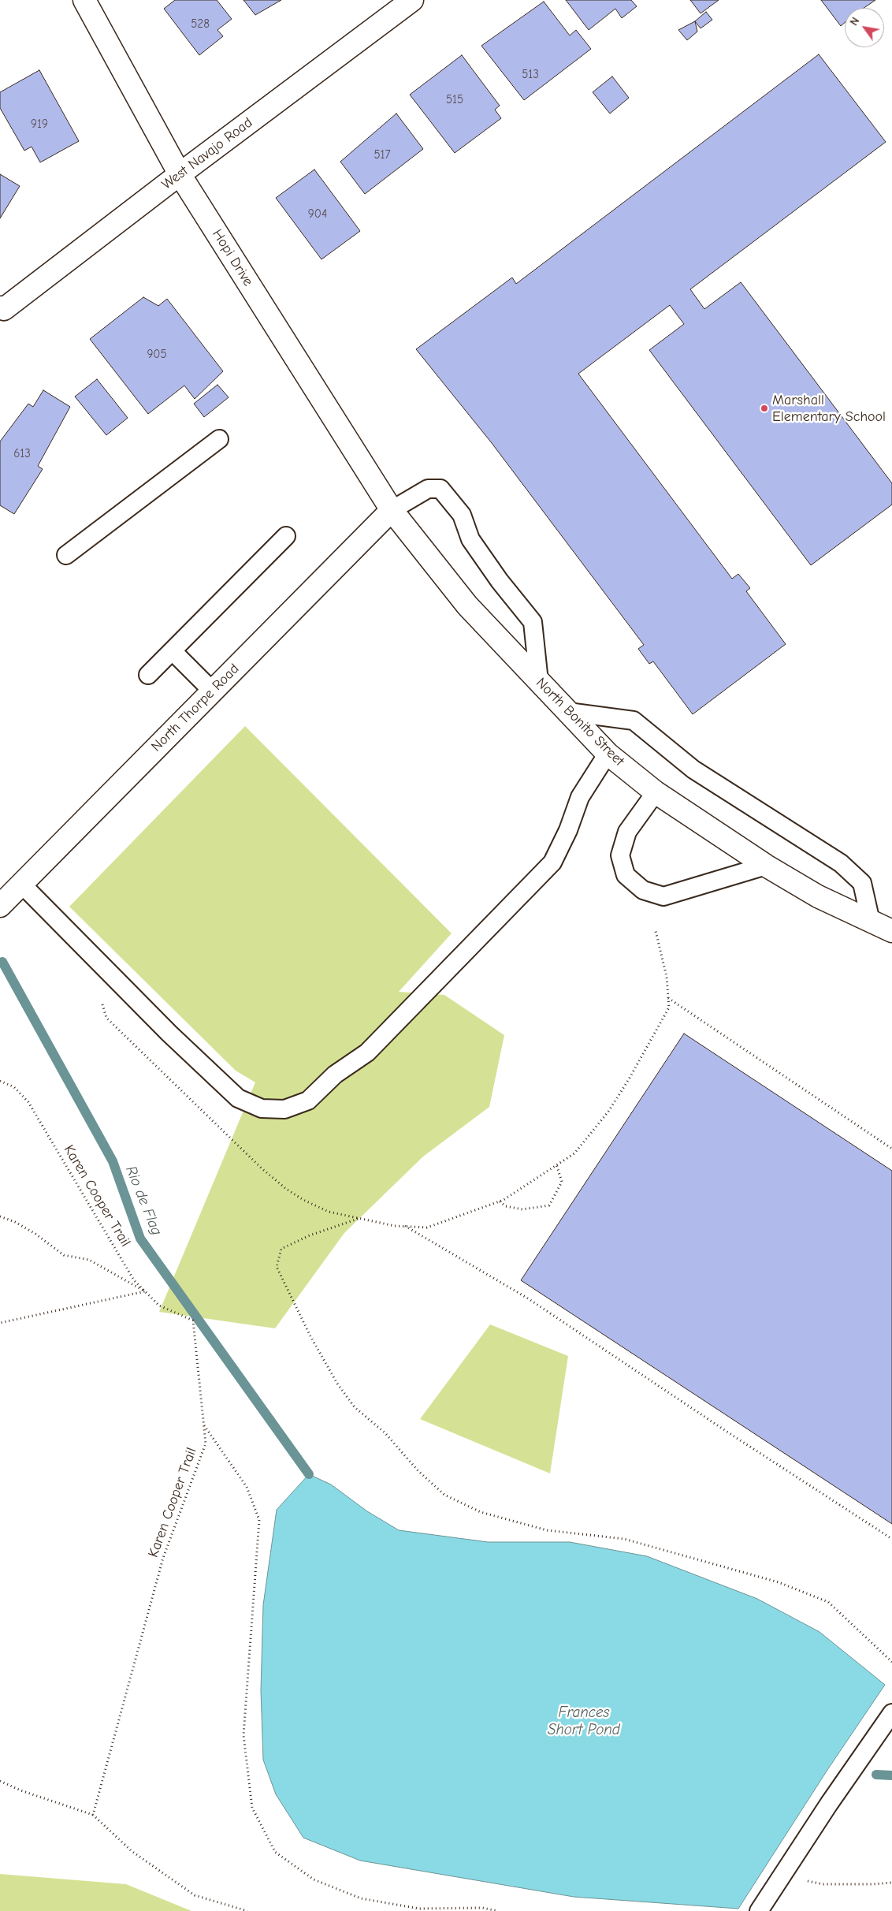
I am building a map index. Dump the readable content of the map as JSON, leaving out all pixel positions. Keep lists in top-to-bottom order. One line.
{"streets":{"street":["West Navajo Road","Hopi Drive","North Thorpe Road","North Bonito Street"],"path":["Karen Cooper Trail"]},"crossings":[["West Navajo Road","Hopi Drive"],["Hopi Drive","North Thorpe Road"],["Hopi Drive","North Bonito Street"],["North Thorpe Road","North Bonito Street"]],"water":["Rio de Flag","Frances Short Pond"],"places":["Marshall Elementary School"],"house_numbers":["528","513","515","919","517","904","905","613"],"north":"top left"}
